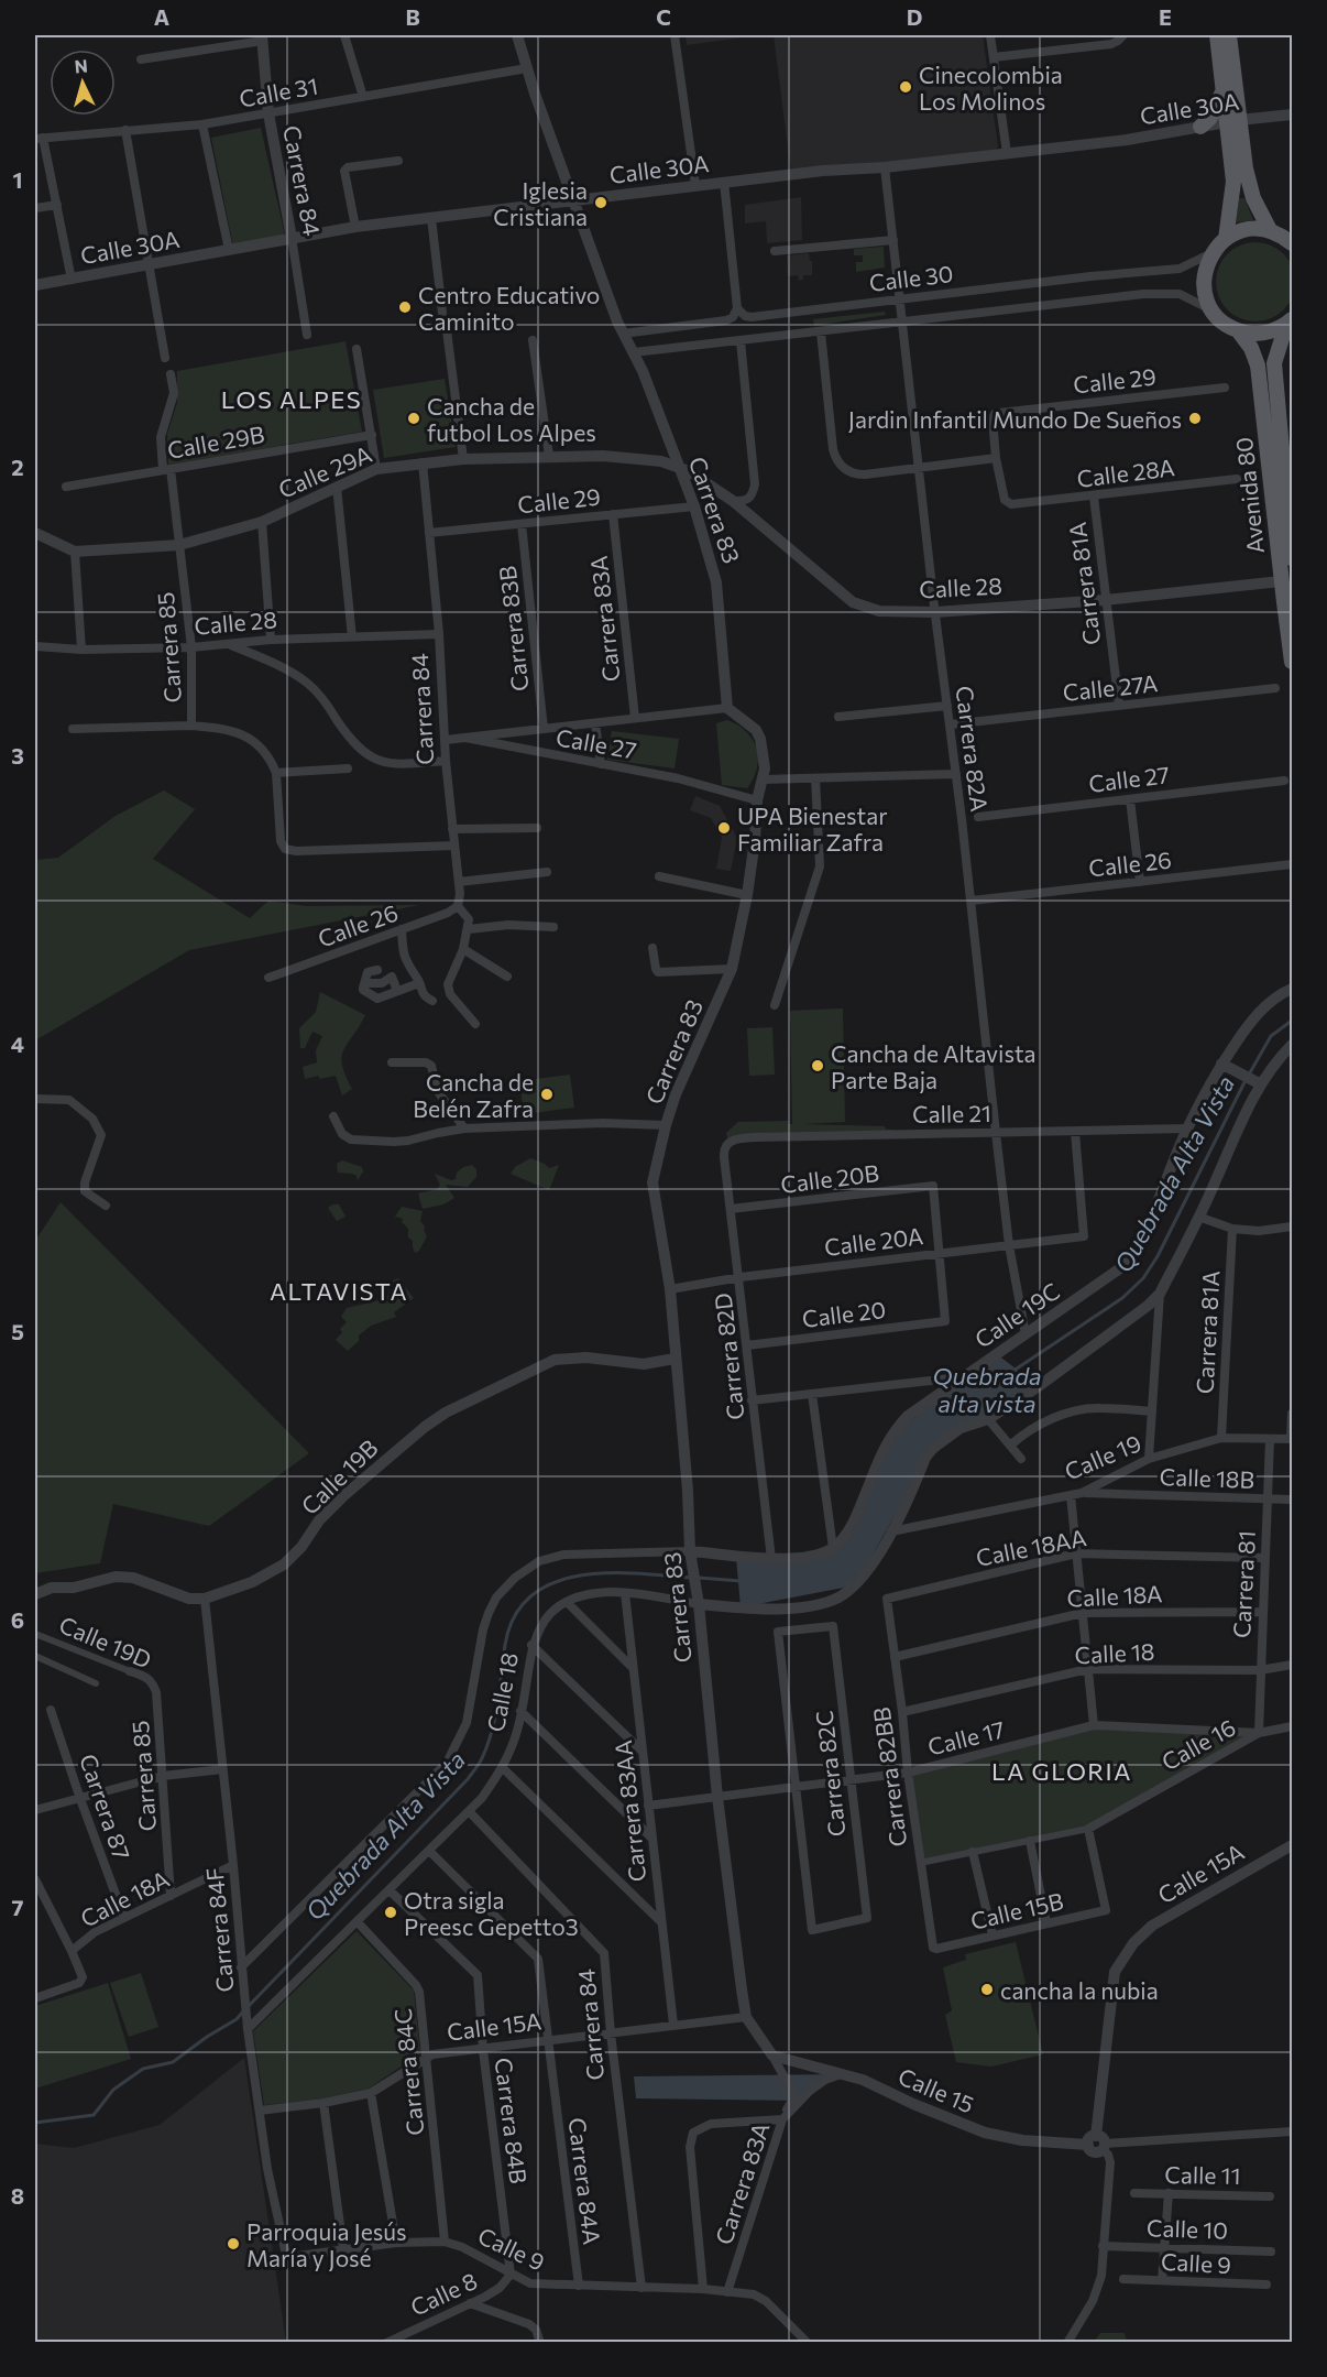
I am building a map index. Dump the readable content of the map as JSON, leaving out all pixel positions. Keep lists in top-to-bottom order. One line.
{"streets":{"main road":["Avenida 80"],"street":["Calle 31","Calle 30A","Carrera 84","Calle 30","Calle 29","Calle 29B","Calle 29A","Calle 28A","Carrera 83","Carrera 81A","Calle 28","Carrera 83A","Carrera 83B","Carrera 85","Calle 27A","Calle 27","Carrera 82A","Calle 26","Calle 21","Calle 20B","Calle 20A","Calle 20","Calle 19C","Carrera 82D","Calle 19","Calle 19B","Calle 18B","Calle 18AA","Carrera 81","Calle 18A","Calle 19D","Calle 18","Calle 17","Calle 16","Carrera 82C","Carrera 82BB","Carrera 87","Carrera 83AA","Calle 15A","Calle 15B","Carrera 84F","Carrera 84C","Calle 15","Carrera 84B","Calle 11","Carrera 84A","Calle 10","Calle 9","Calle 8"]},"crossings":[["Calle 31","Carrera 84"],["Calle 31","Carrera 83"],["Calle 30A","Carrera 84"],["Calle 30A","Carrera 83"],["Calle 30A","Carrera 82A"],["Carrera 84","Calle 29"],["Carrera 84","Calle 29A"],["Carrera 84","Calle 28"],["Carrera 84","Calle 26"],["Carrera 84","Calle 18"],["Carrera 84","Calle 15A"],["Carrera 84","Calle 9"],["Calle 30","Carrera 83"],["Calle 30","Carrera 82A"],["Calle 29","Calle 28A"],["Calle 29","Carrera 83"],["Calle 29","Carrera 83A"],["Calle 29","Carrera 83B"],["Calle 29B","Carrera 85"],["Calle 29A","Carrera 83"],["Calle 29A","Calle 28"],["Calle 29A","Carrera 85"],["Calle 28A","Carrera 81A"],["Avenida 80","Calle 28"],["Carrera 83","Calle 28"],["Carrera 83","Carrera 83A"],["Carrera 83","Calle 27"],["Carrera 83","Calle 20A"],["Carrera 83","Calle 19B"],["Carrera 83","Calle 18"],["Carrera 83","Calle 17"],["Carrera 83","Calle 15A"],["Carrera 83","Calle 15"],["Carrera 81A","Calle 28"],["Carrera 81A","Calle 27A"],["Carrera 81A","Calle 19"],["Calle 28","Carrera 85"],["Calle 28","Carrera 82A"],["Carrera 83A","Calle 15"],["Carrera 83A","Calle 9"],["Carrera 85","Calle 18A"],["Carrera 85","Calle 19D"],["Calle 27A","Carrera 82A"],["Carrera 82A","Calle 26"],["Carrera 82A","Calle 21"],["Carrera 82A","Calle 20A"],["Carrera 82A","Calle 19C"],["Calle 21","Calle 20A"],["Calle 21","Calle 19C"],["Calle 21","Carrera 82D"],["Calle 20B","Calle 20A"],["Calle 20B","Calle 20"],["Calle 20B","Carrera 82D"],["Calle 20A","Calle 20"],["Calle 20A","Carrera 82D"],["Calle 20","Carrera 82D"],["Calle 19C","Carrera 82D"],["Calle 19","Calle 18B"],["Calle 19","Carrera 81"],["Calle 19B","Carrera 84F"],["Calle 18B","Carrera 81"],["Calle 18AA","Carrera 81"],["Calle 18AA","Carrera 82BB"],["Carrera 81","Calle 18A"],["Carrera 81","Calle 18"],["Carrera 81","Calle 17"],["Carrera 81","Calle 16"],["Calle 18A","Carrera 82BB"],["Calle 18A","Carrera 87"],["Calle 18A","Carrera 84F"],["Calle 18","Carrera 82BB"],["Calle 18","Carrera 84F"],["Calle 18","Carrera 84C"],["Calle 18","Carrera 84B"],["Calle 18","Carrera 84A"],["Calle 17","Calle 16"],["Calle 17","Carrera 82C"],["Calle 17","Carrera 82BB"],["Calle 17","Carrera 83AA"],["Calle 16","Calle 15B"],["Carrera 82BB","Calle 15B"],["Carrera 83AA","Calle 15A"],["Calle 15A","Carrera 84F"],["Calle 15A","Carrera 84C"],["Calle 15A","Calle 15"],["Calle 15A","Carrera 84B"],["Calle 15A","Carrera 84A"],["Carrera 84F","Calle 9"],["Carrera 84C","Calle 9"],["Carrera 84B","Calle 9"],["Carrera 84B","Calle 8"],["Carrera 84A","Calle 9"],["Calle 9","Calle 8"]],"districts":["LOS ALPES","ALTAVISTA","LA GLORIA"],"water":["Quebrada Alta Vista","Quebrada alta vista"],"places":["Cinecolombia Los Molinos","Iglesia Cristiana","Centro Educativo Caminito","Cancha de futbol Los Alpes","Jardin Infantil Mundo De Sueños","UPA Bienestar Familiar Zafra","Cancha de Altavista Parte Baja","Cancha de Belén Zafra","Otra sigla Preesc Gepetto3","cancha la nubia","Parroquia Jesús María y José"],"north":"top","grid":{"columns":["A","B","C","D","E"],"rows":["1","2","3","4","5","6","7","8"]}}
